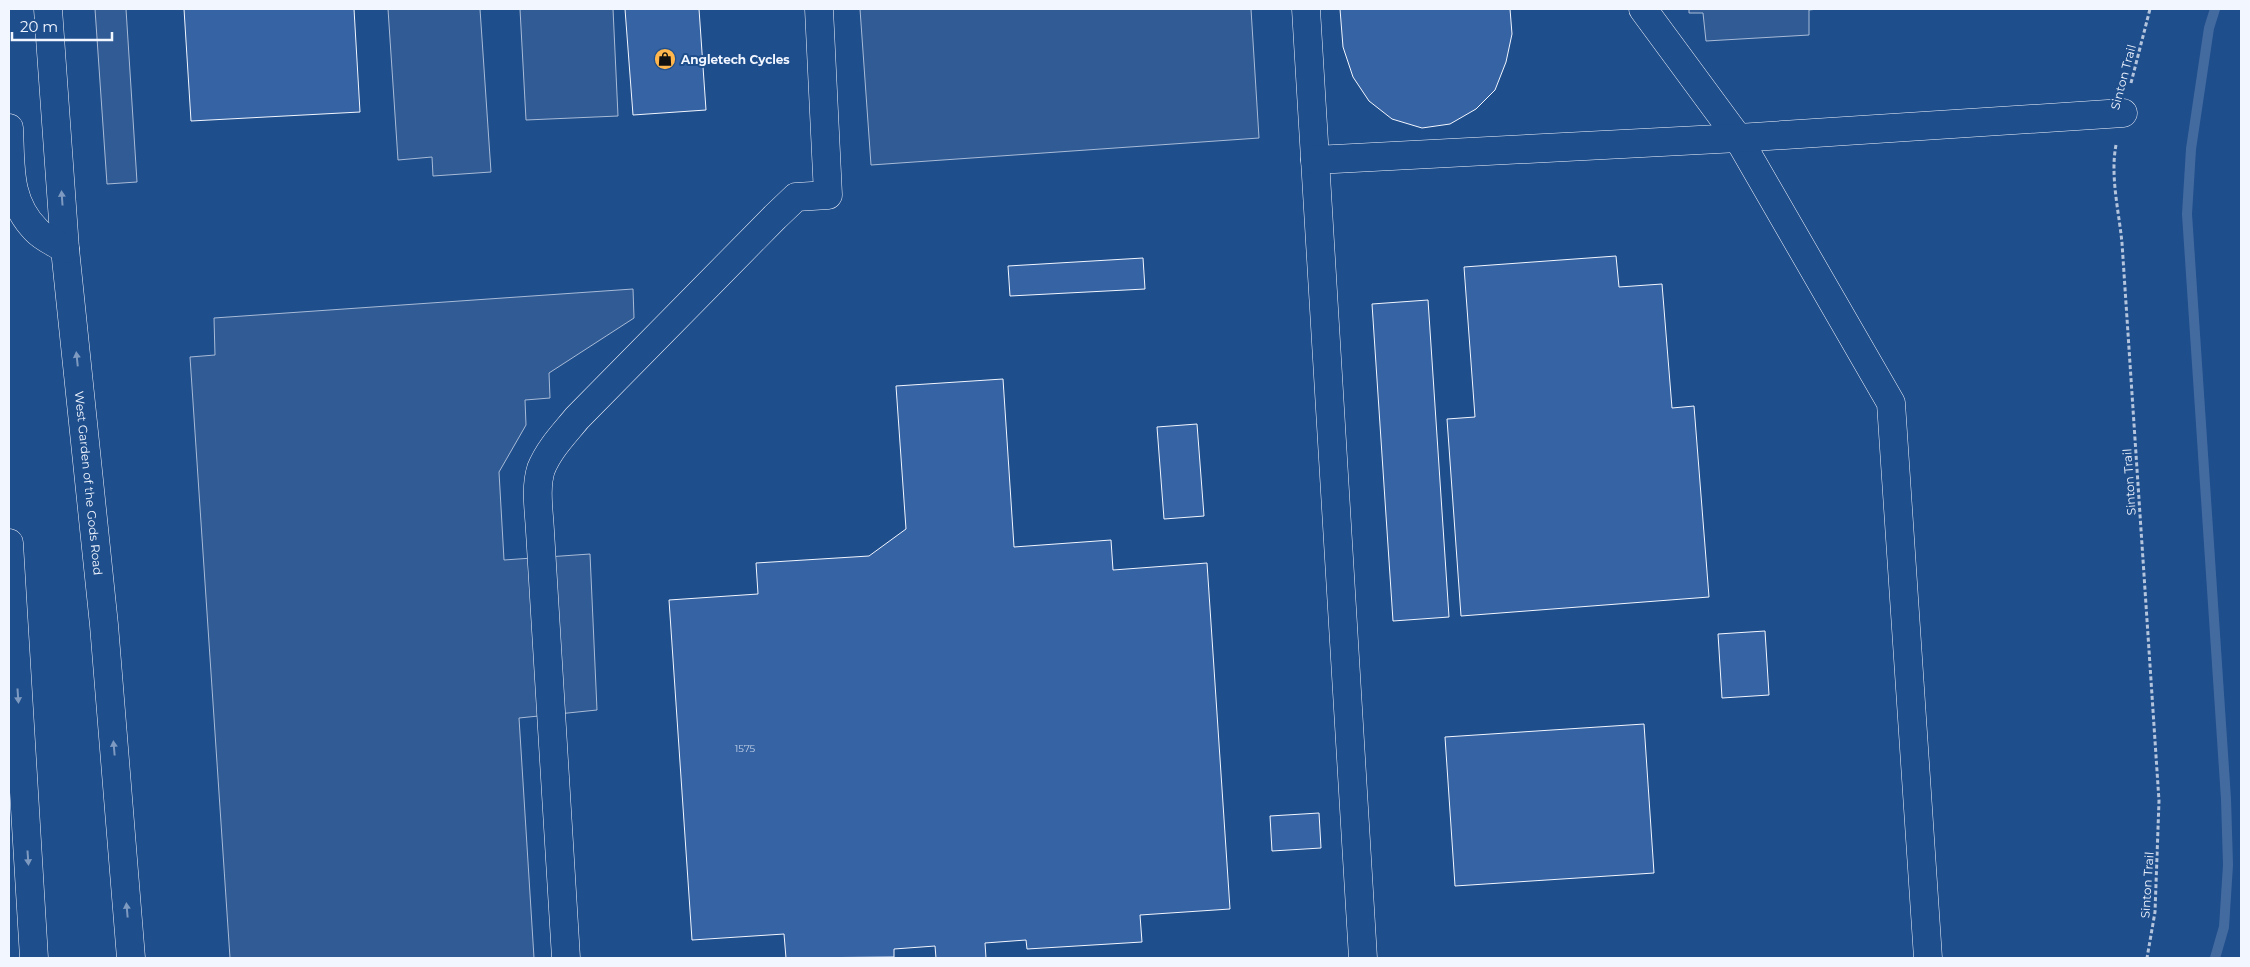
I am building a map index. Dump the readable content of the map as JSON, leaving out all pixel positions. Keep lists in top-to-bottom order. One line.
{"streets":{"main road":["West Garden of the Gods Road"],"path":["Sinton Trail"]},"places":{"shop":["Angletech Cycles"]},"house_numbers":["1575"],"scale_bar":"20 m"}
